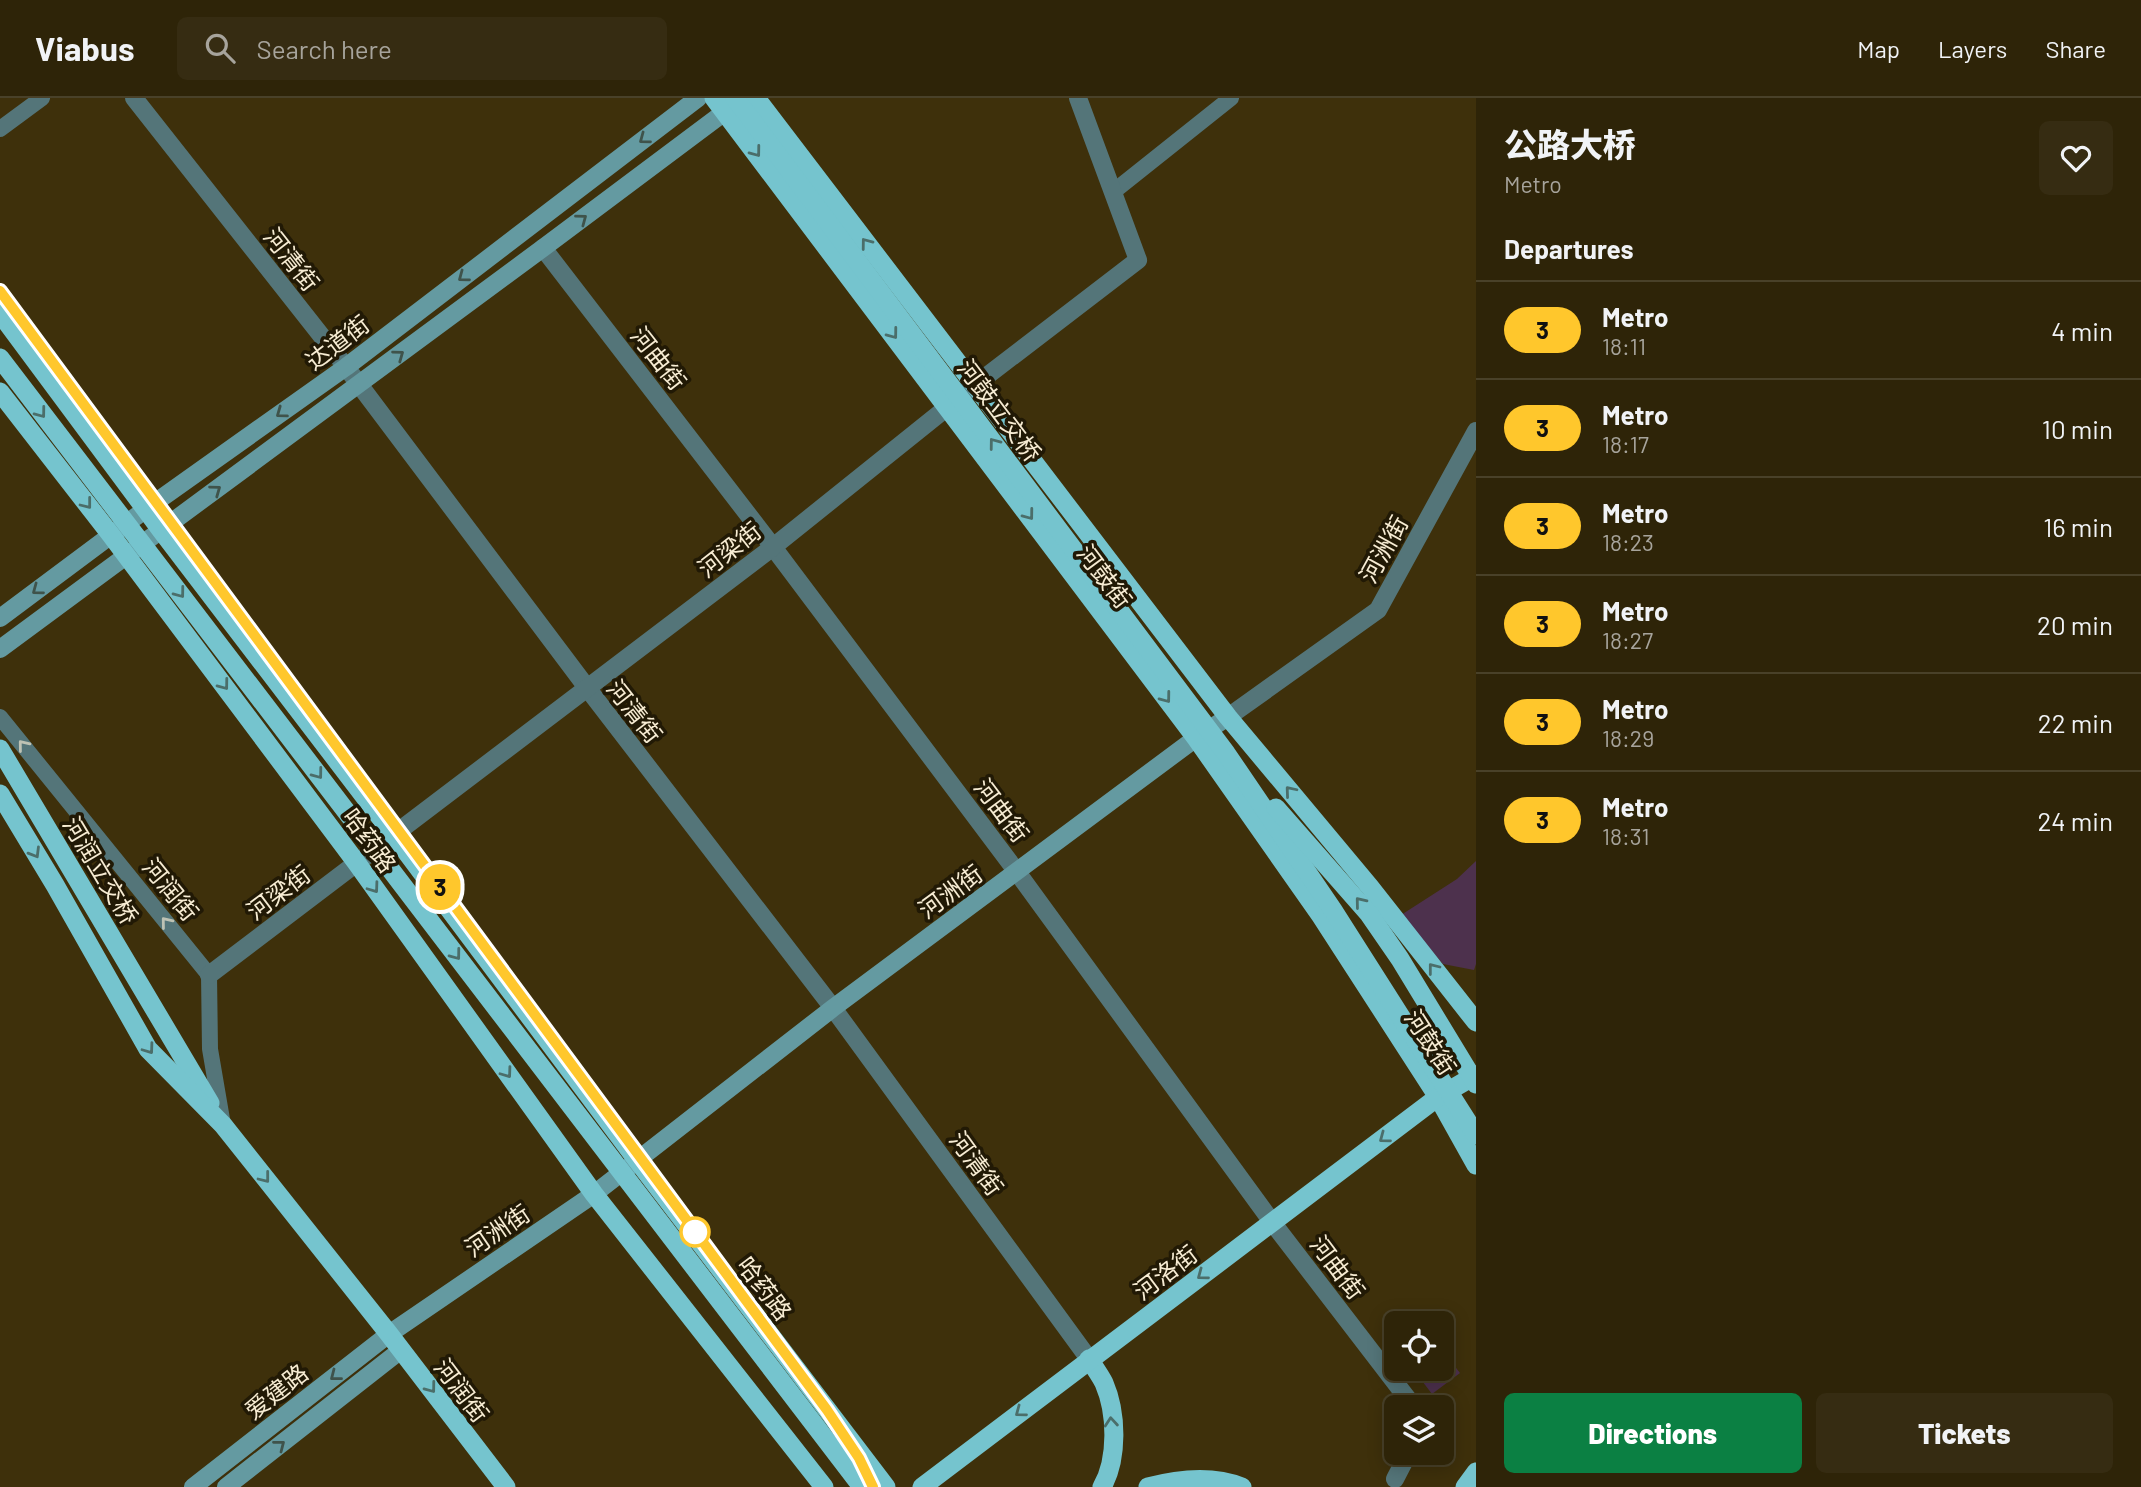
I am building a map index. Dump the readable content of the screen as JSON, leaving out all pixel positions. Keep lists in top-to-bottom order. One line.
{"streets":{"highway":["河鼓立交桥","河鼓街","哈药路","河润立交桥","河润街","河洛街"],"main road":["达道街","河洲街","爱建路"],"street":["河清街","河曲街","河梁街"]},"crossings":[["河清街","达道街"],["河清街","河梁街"],["河清街","河洲街"],["河清街","河洛街"],["达道街","哈药路"],["河曲街","河梁街"],["河曲街","河洲街"],["河曲街","河洛街"],["河鼓立交桥","河鼓街"],["河梁街","河鼓街"],["河梁街","哈药路"],["河梁街","河润街"],["河洲街","河鼓街"],["河洲街","哈药路"],["河洲街","河润街"],["河洲街","爱建路"],["河鼓街","河洛街"],["河润立交桥","河润街"],["河润街","爱建路"]],"one_way":["河鼓立交桥","河洛街"],"lines":["metro line 3"],"page":{"header":"Viabus","search":"Search here","nav":["Map","Layers","Share"],"on_map":"3","heading":[["公路大桥","Metro"],"Departures"],"list":[{"mark":"3","name":"Metro","note":"18:11","value":"4 min"},{"mark":"3","name":"Metro","note":"18:17","value":"10 min"},{"mark":"3","name":"Metro","note":"18:23","value":"16 min"},{"mark":"3","name":"Metro","note":"18:27","value":"20 min"},{"mark":"3","name":"Metro","note":"18:29","value":"22 min"},{"mark":"3","name":"Metro","note":"18:31","value":"24 min"}],"buttons":["Directions","Tickets"]}}
